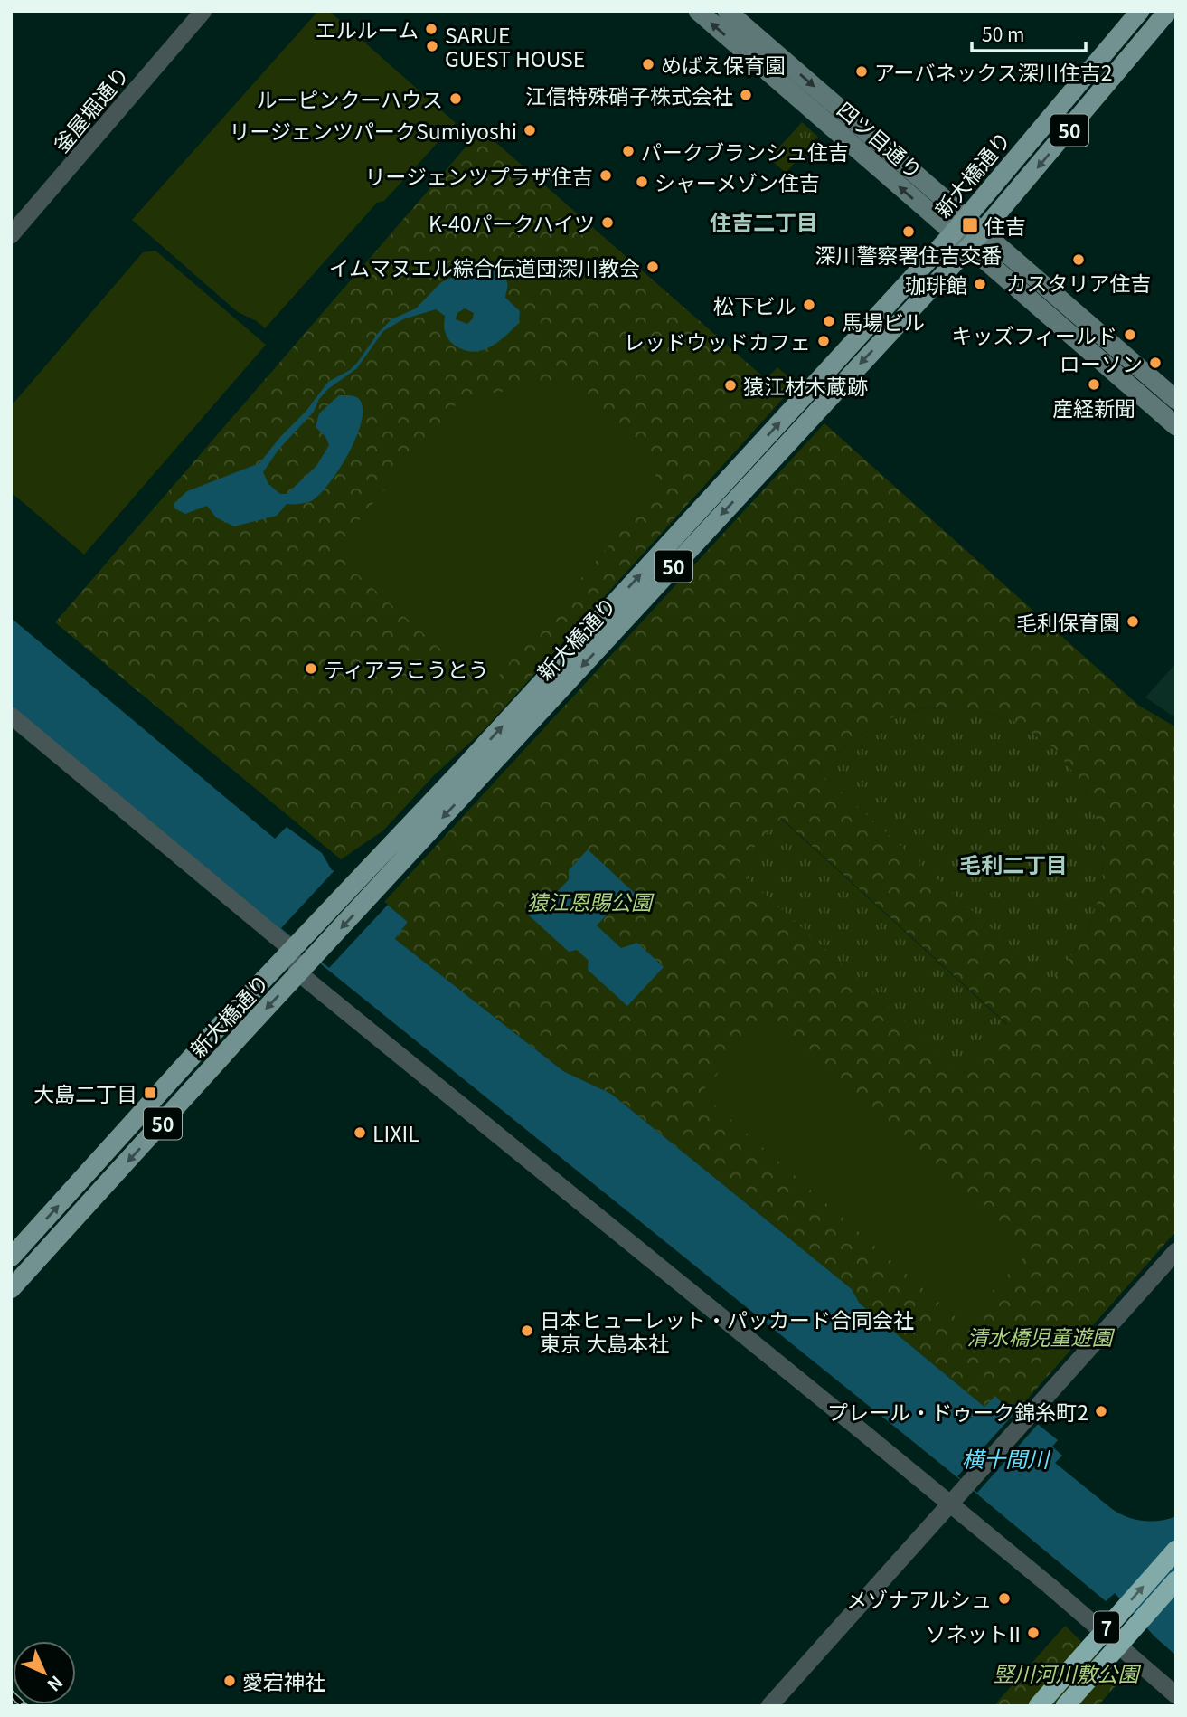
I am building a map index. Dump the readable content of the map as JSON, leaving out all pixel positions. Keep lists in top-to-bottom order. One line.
{"streets":{"highway":["7"],"main road":["50","四ツ目通り","新大橋通り"],"street":["釜屋堀通り"]},"crossings":[["四ツ目通り","新大橋通り"]],"districts":["住吉二丁目","毛利二丁目"],"water":["横十間川"],"parks":["猿江恩賜公園","清水橋児童遊園","竪川河川敷公園"],"places":{"other":["エルルーム","SARUE GUEST HOUSE","めばえ保育園","アーバネックス深川住吉2","江信特殊硝子株式会社","ルーピンクーハウス","リージェンツパークSumiyoshi","パークブランシュ住吉","リージェンツプラザ住吉","シャーメゾン住吉","K-40パークハイツ","深川警察署住吉交番","カスタリア住吉","イムマヌエル綜合伝道団深川教会","珈琲館","松下ビル","馬場ビル","キッズフィールド","レッドウッドカフェ","ローソン","産経新聞","猿江材木蔵跡","毛利保育園","ティアラこうとう","LIXIL","日本ヒューレット・パッカード合同会社 東京 大島本社","プレール・ドゥーク錦糸町2","メゾナアルシュ","ソネットII","愛宕神社"],"transit":["住吉","大島二丁目"]},"scale_bar":"50 m","north":"bottom right"}
